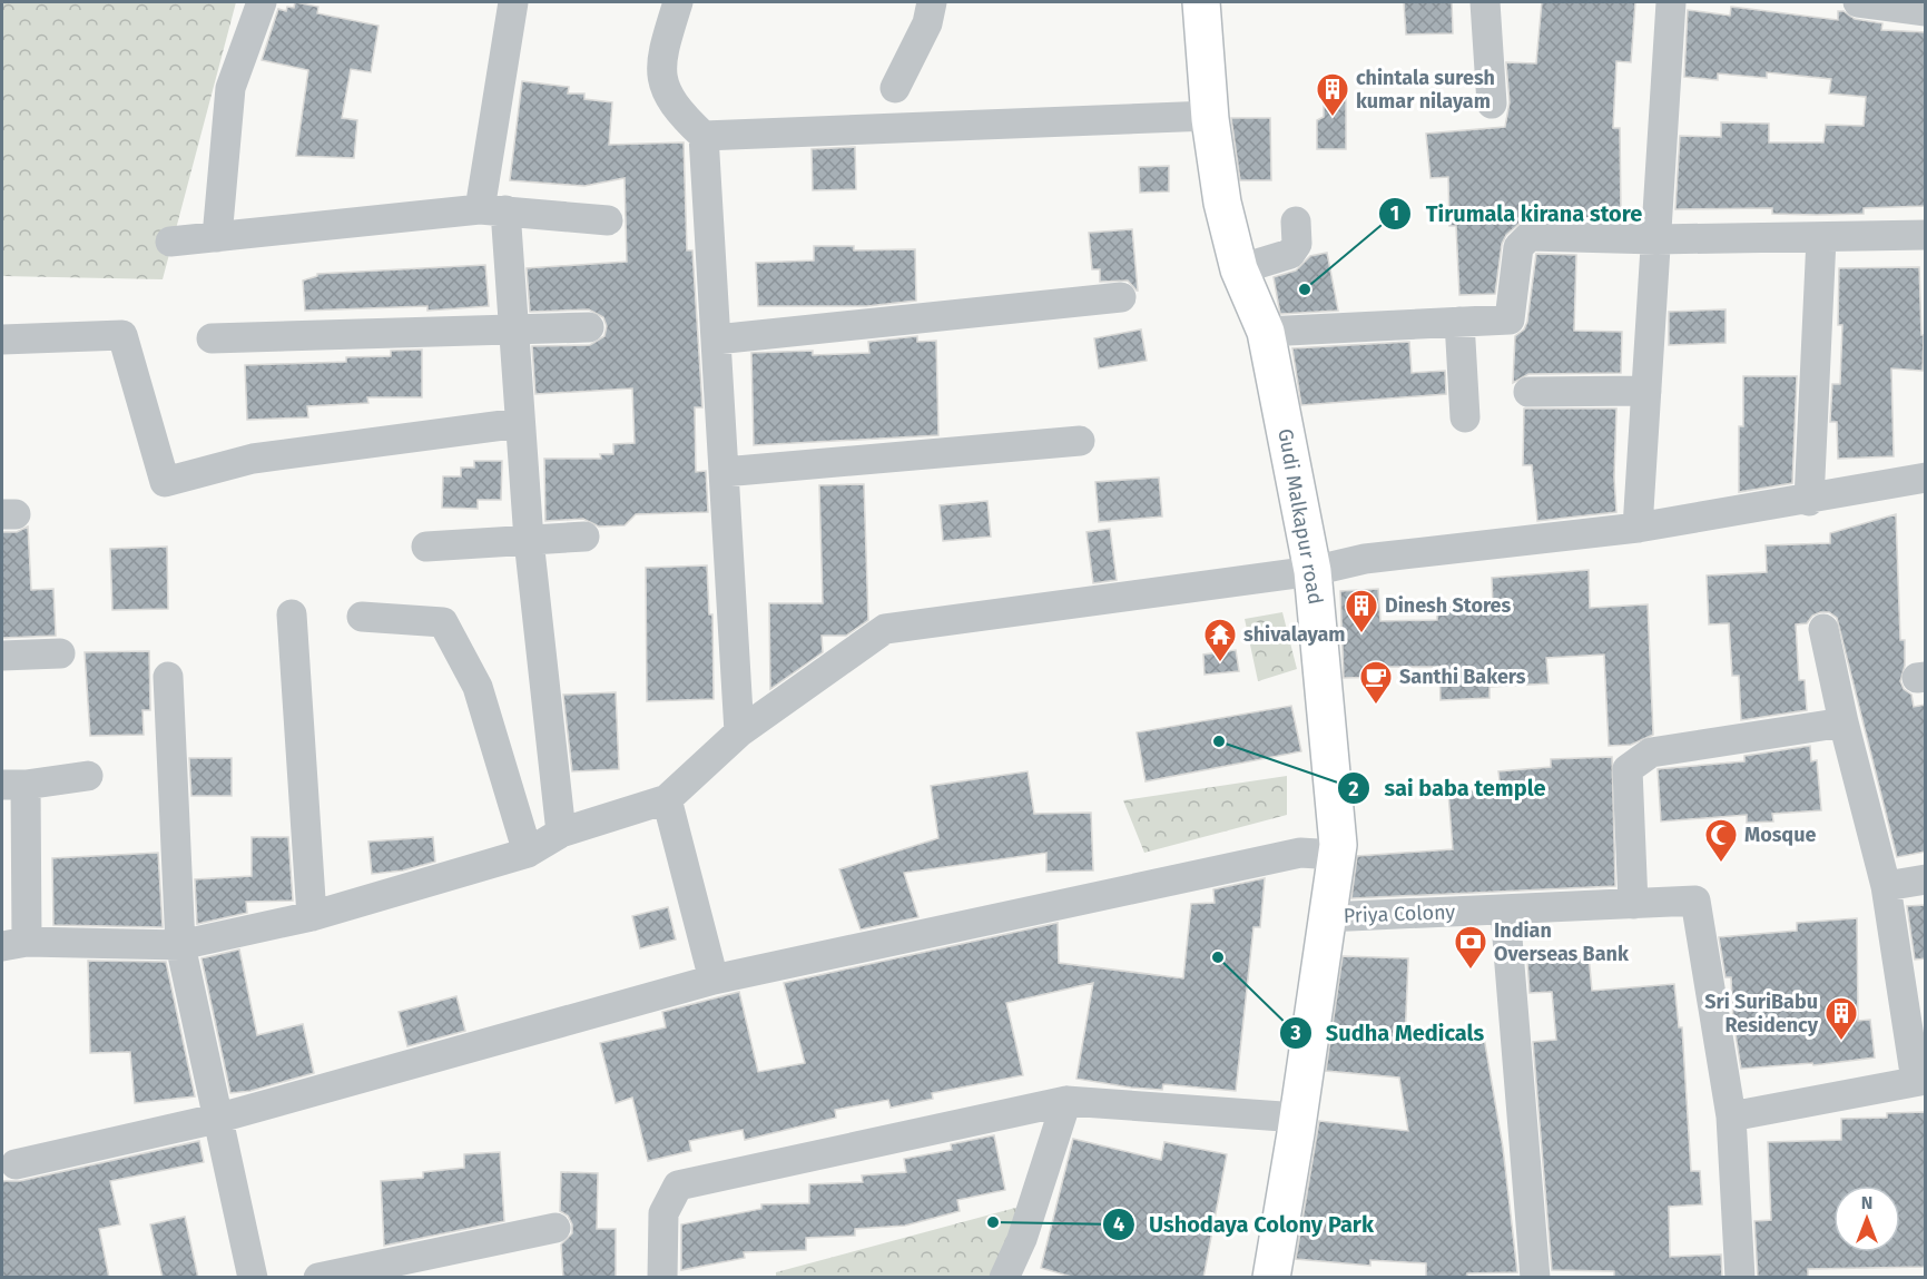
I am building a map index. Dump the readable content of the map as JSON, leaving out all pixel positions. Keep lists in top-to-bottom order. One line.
{"streets":{"street":["Gudi Malkapur road","Priya Colony"]},"crossings":[["Gudi Malkapur road","Priya Colony"]],"places":{"building":["chintala suresh kumar nilayam","Dinesh Stores","Sri SuriBabu Residency"],"other":["Tirumala kirana store","sai baba temple","Sudha Medicals","Ushodaya Colony Park"],"temple":["shivalayam"],"cafe":["Santhi Bakers"],"mosque":["Mosque"],"bank":["Indian Overseas Bank"]},"north":"top"}
